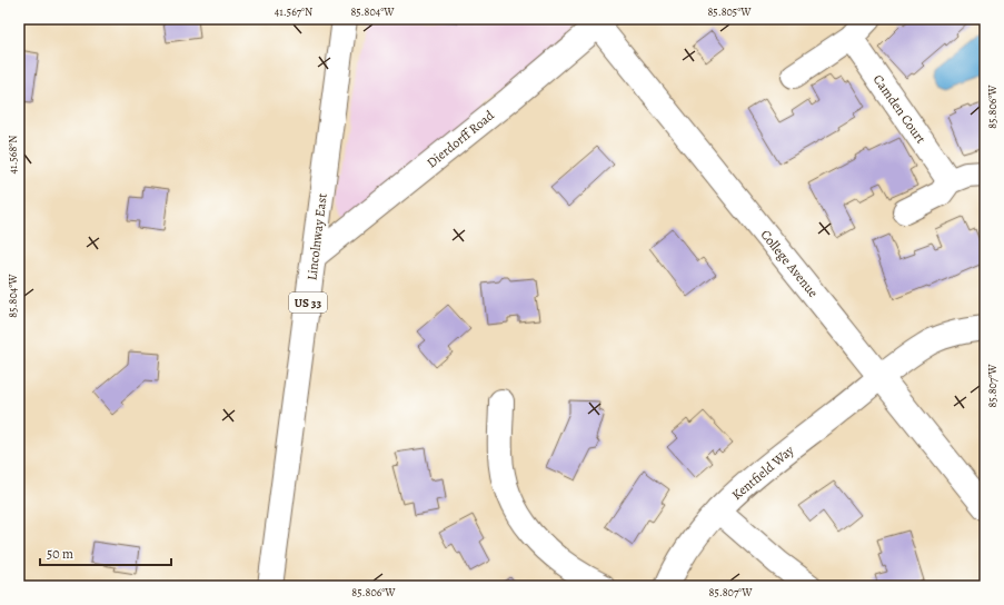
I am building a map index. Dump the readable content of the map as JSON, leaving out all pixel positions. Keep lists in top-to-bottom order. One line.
{"streets":{"main road":["Camden Court","Dierdorff Road","Lincolnway East","College Avenue","US 33","Kentfield Way"]},"crossings":[["Dierdorff Road","Lincolnway East"],["Dierdorff Road","College Avenue"],["College Avenue","Kentfield Way"]],"scale_bar":"50 m","coordinates":["41.567°N","85.804°W","85.805°W","85.806°W","41.568°N","85.807°W"]}
